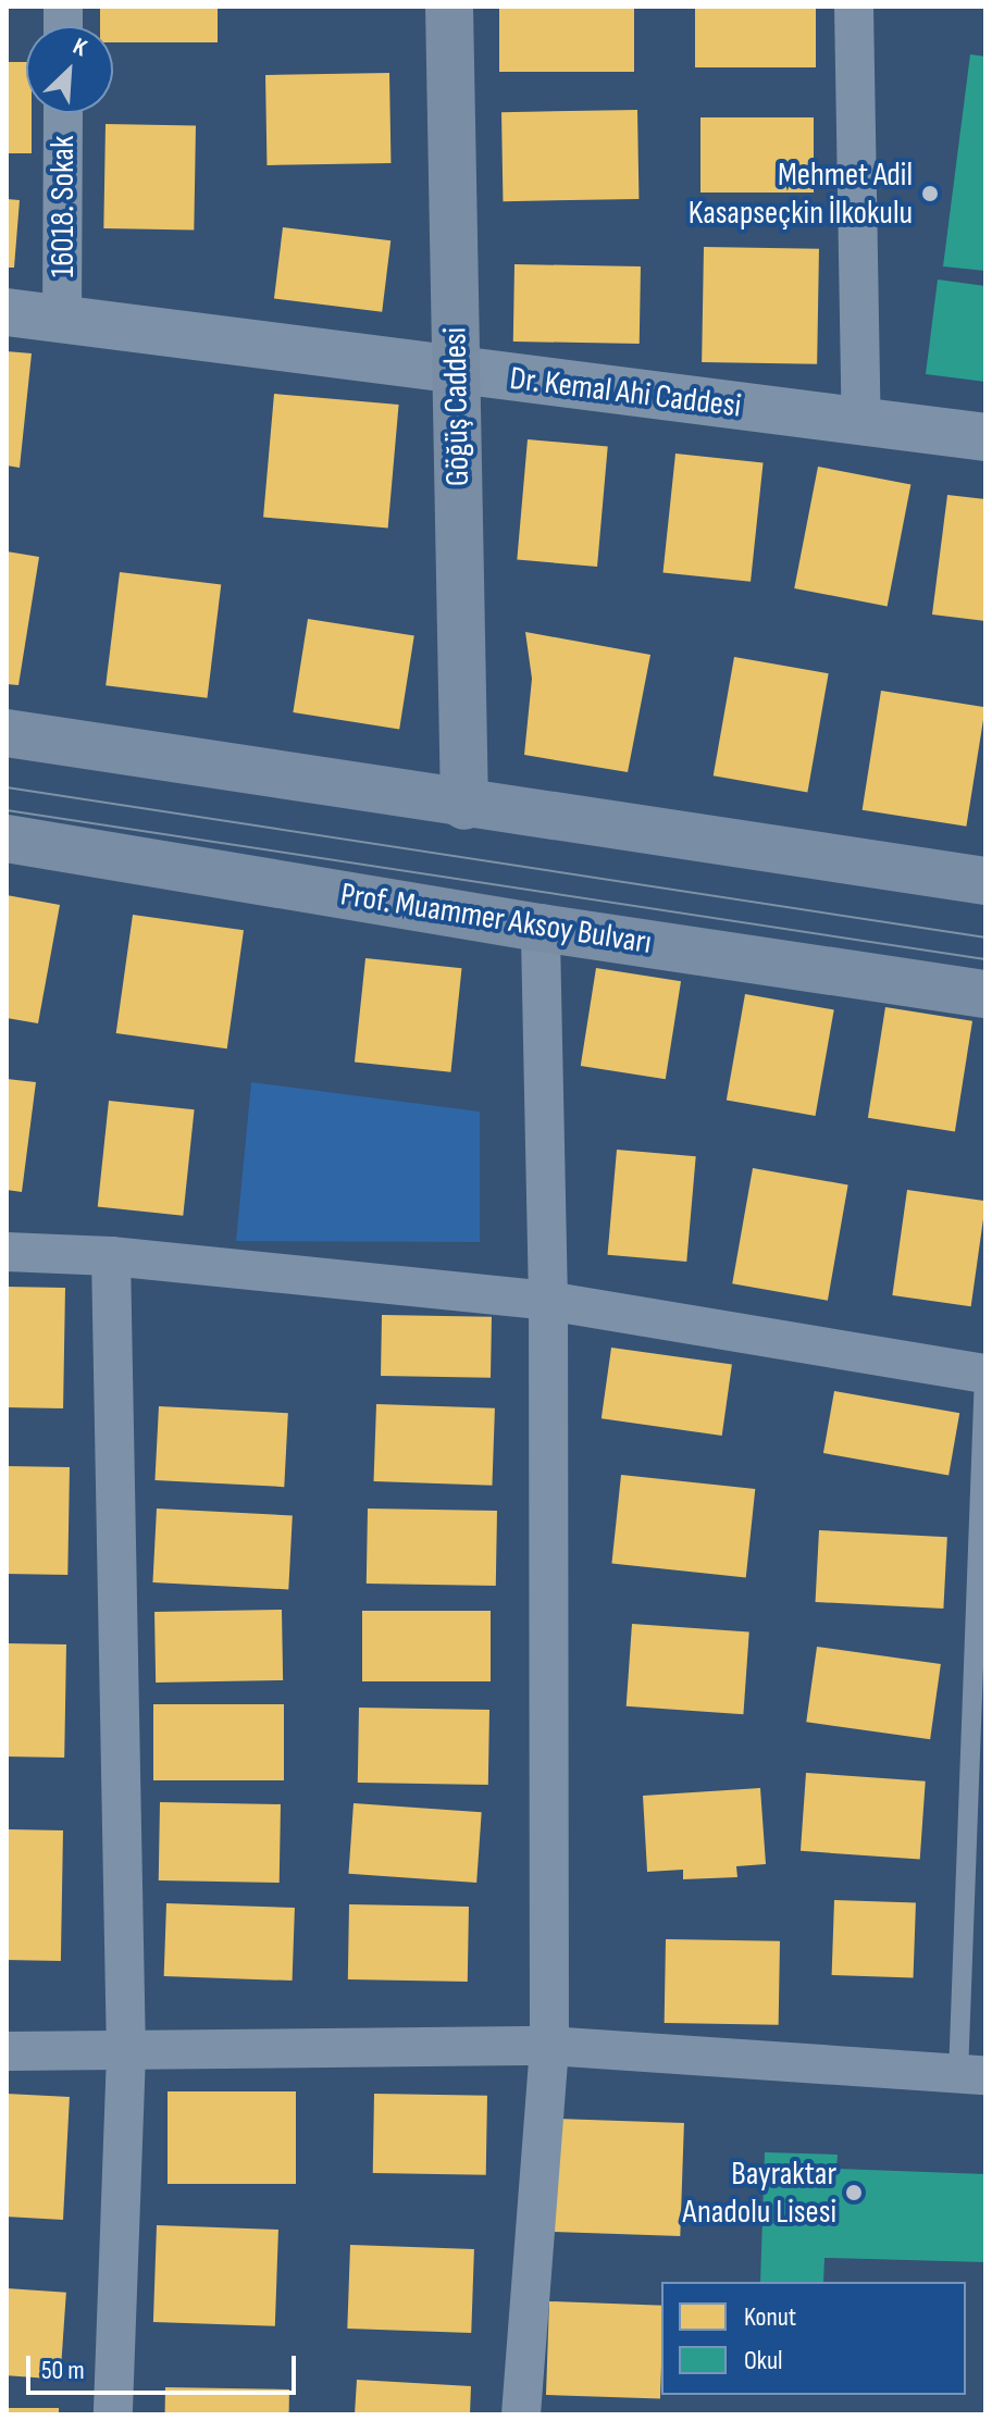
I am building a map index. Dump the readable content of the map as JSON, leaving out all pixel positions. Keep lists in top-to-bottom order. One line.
{"streets":{"main road":["Göğüş Caddesi","Prof. Muammer Aksoy Bulvarı"],"street":["16018. Sokak","Dr. Kemal Ahi Caddesi"]},"crossings":[["16018. Sokak","Dr. Kemal Ahi Caddesi"],["Dr. Kemal Ahi Caddesi","Göğüş Caddesi"]],"places":["Mehmet Adil Kasapseçkin İlkokulu","Bayraktar Anadolu Lisesi"],"legend":["Konut","Okul"],"scale_bar":"50 m","north":"top right"}
